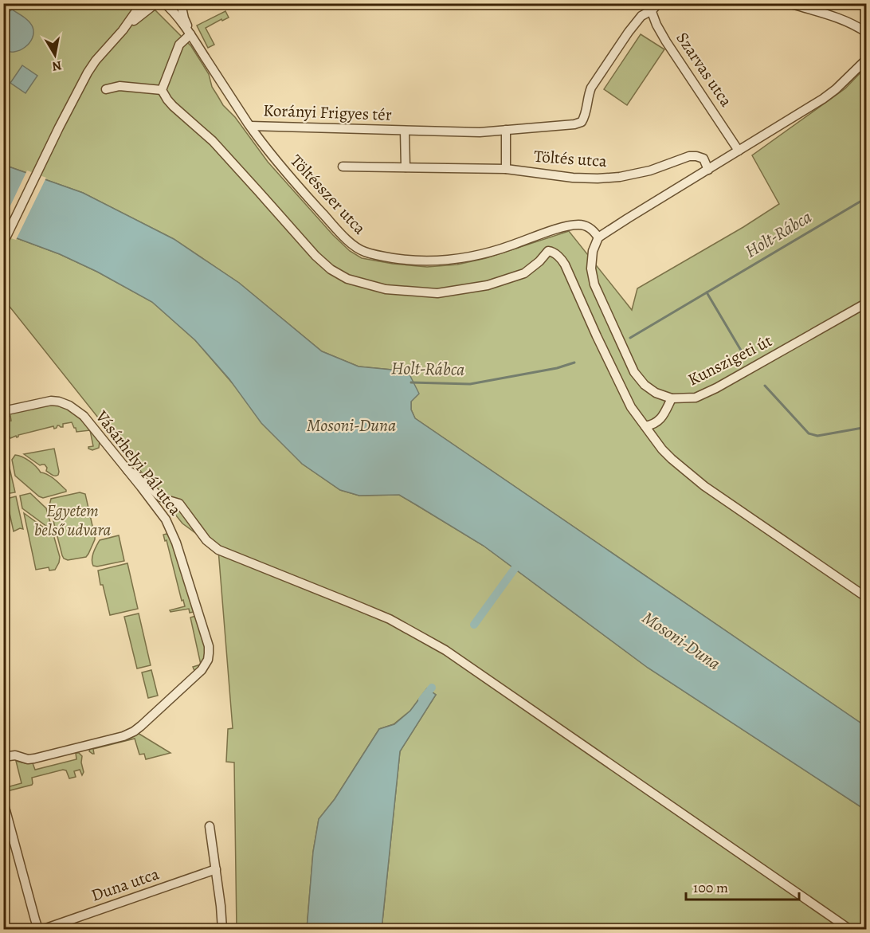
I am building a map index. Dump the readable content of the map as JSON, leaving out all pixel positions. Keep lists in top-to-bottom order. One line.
{"streets":{"street":["Szarvas utca","Korányi Frigyes tér","Töltés utca","Töltésszer utca","Kunszigeti út","Vásárhelyi Pál utca","Duna utca"]},"crossings":[["Szarvas utca","Korányi Frigyes tér"],["Korányi Frigyes tér","Töltésszer utca"],["Töltésszer utca","Kunszigeti út"]],"water":["Holt-Rábca","Mosoni-Duna"],"parks":["Egyetem belső udvara"],"scale_bar":"100 m","north":"bottom"}
